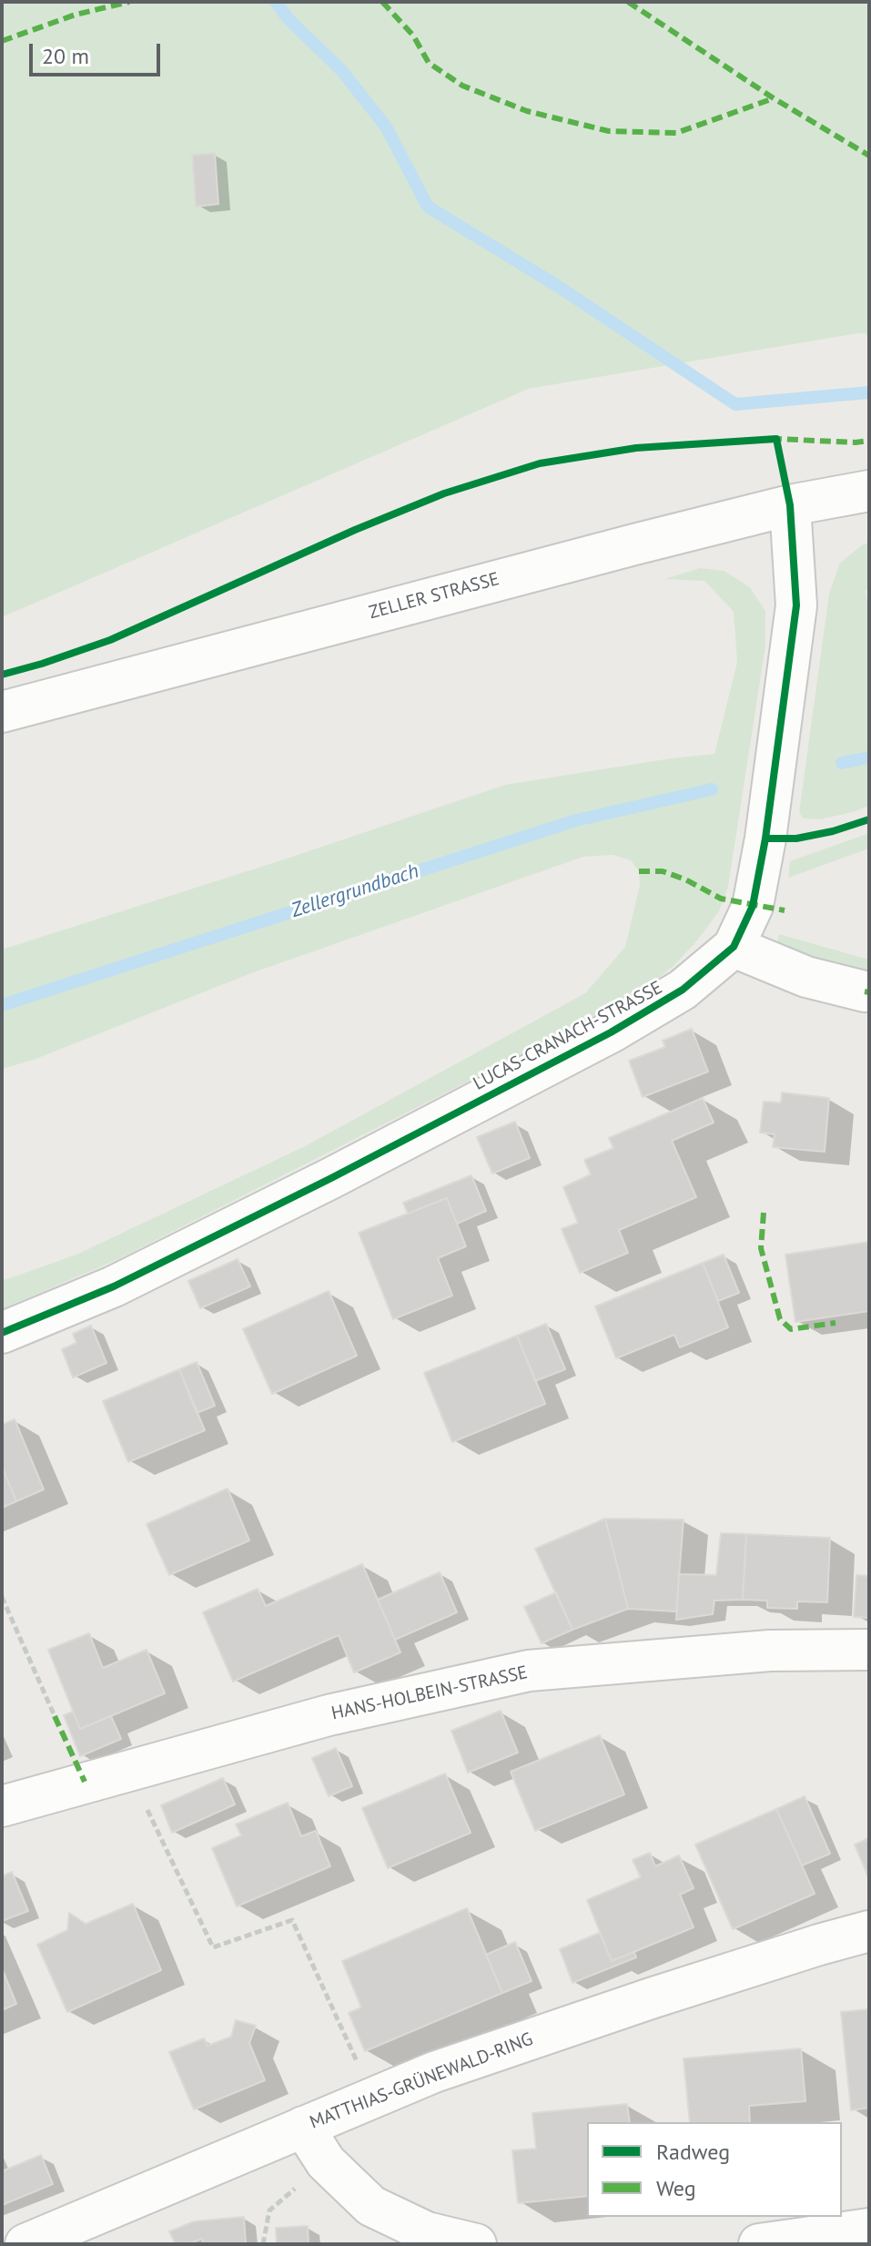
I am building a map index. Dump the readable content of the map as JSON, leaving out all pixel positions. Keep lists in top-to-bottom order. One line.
{"streets":{"street":["ZELLER STRASSE","LUCAS-CRANACH-STRASSE","HANS-HOLBEIN-STRASSE","MATTHIAS-GRÜNEWALD-RING"]},"crossings":[["ZELLER STRASSE","LUCAS-CRANACH-STRASSE"]],"water":["Zellergrundbach"],"legend":["Radweg","Weg"],"scale_bar":"20 m"}
